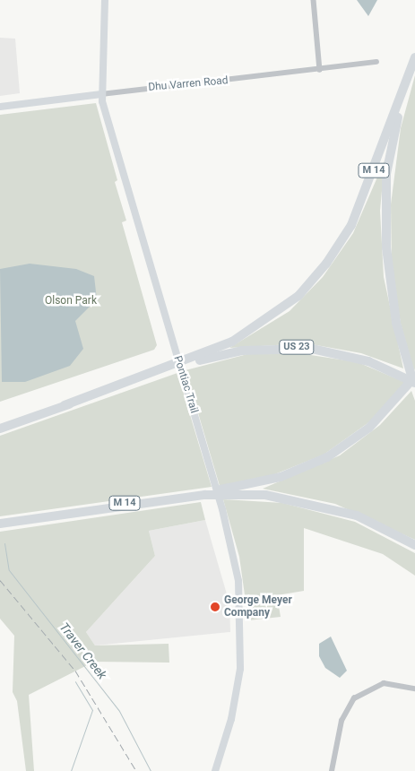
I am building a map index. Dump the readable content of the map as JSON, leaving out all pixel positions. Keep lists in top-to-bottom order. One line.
{"streets":{"highway":["M 14","US 23"],"main road":["Dhu Varren Road","Pontiac Trail"]},"crossings":[["Dhu Varren Road","Pontiac Trail"],["M 14","US 23"]],"water":["Traver Creek"],"parks":["Olson Park"],"places":["George Meyer Company"]}
